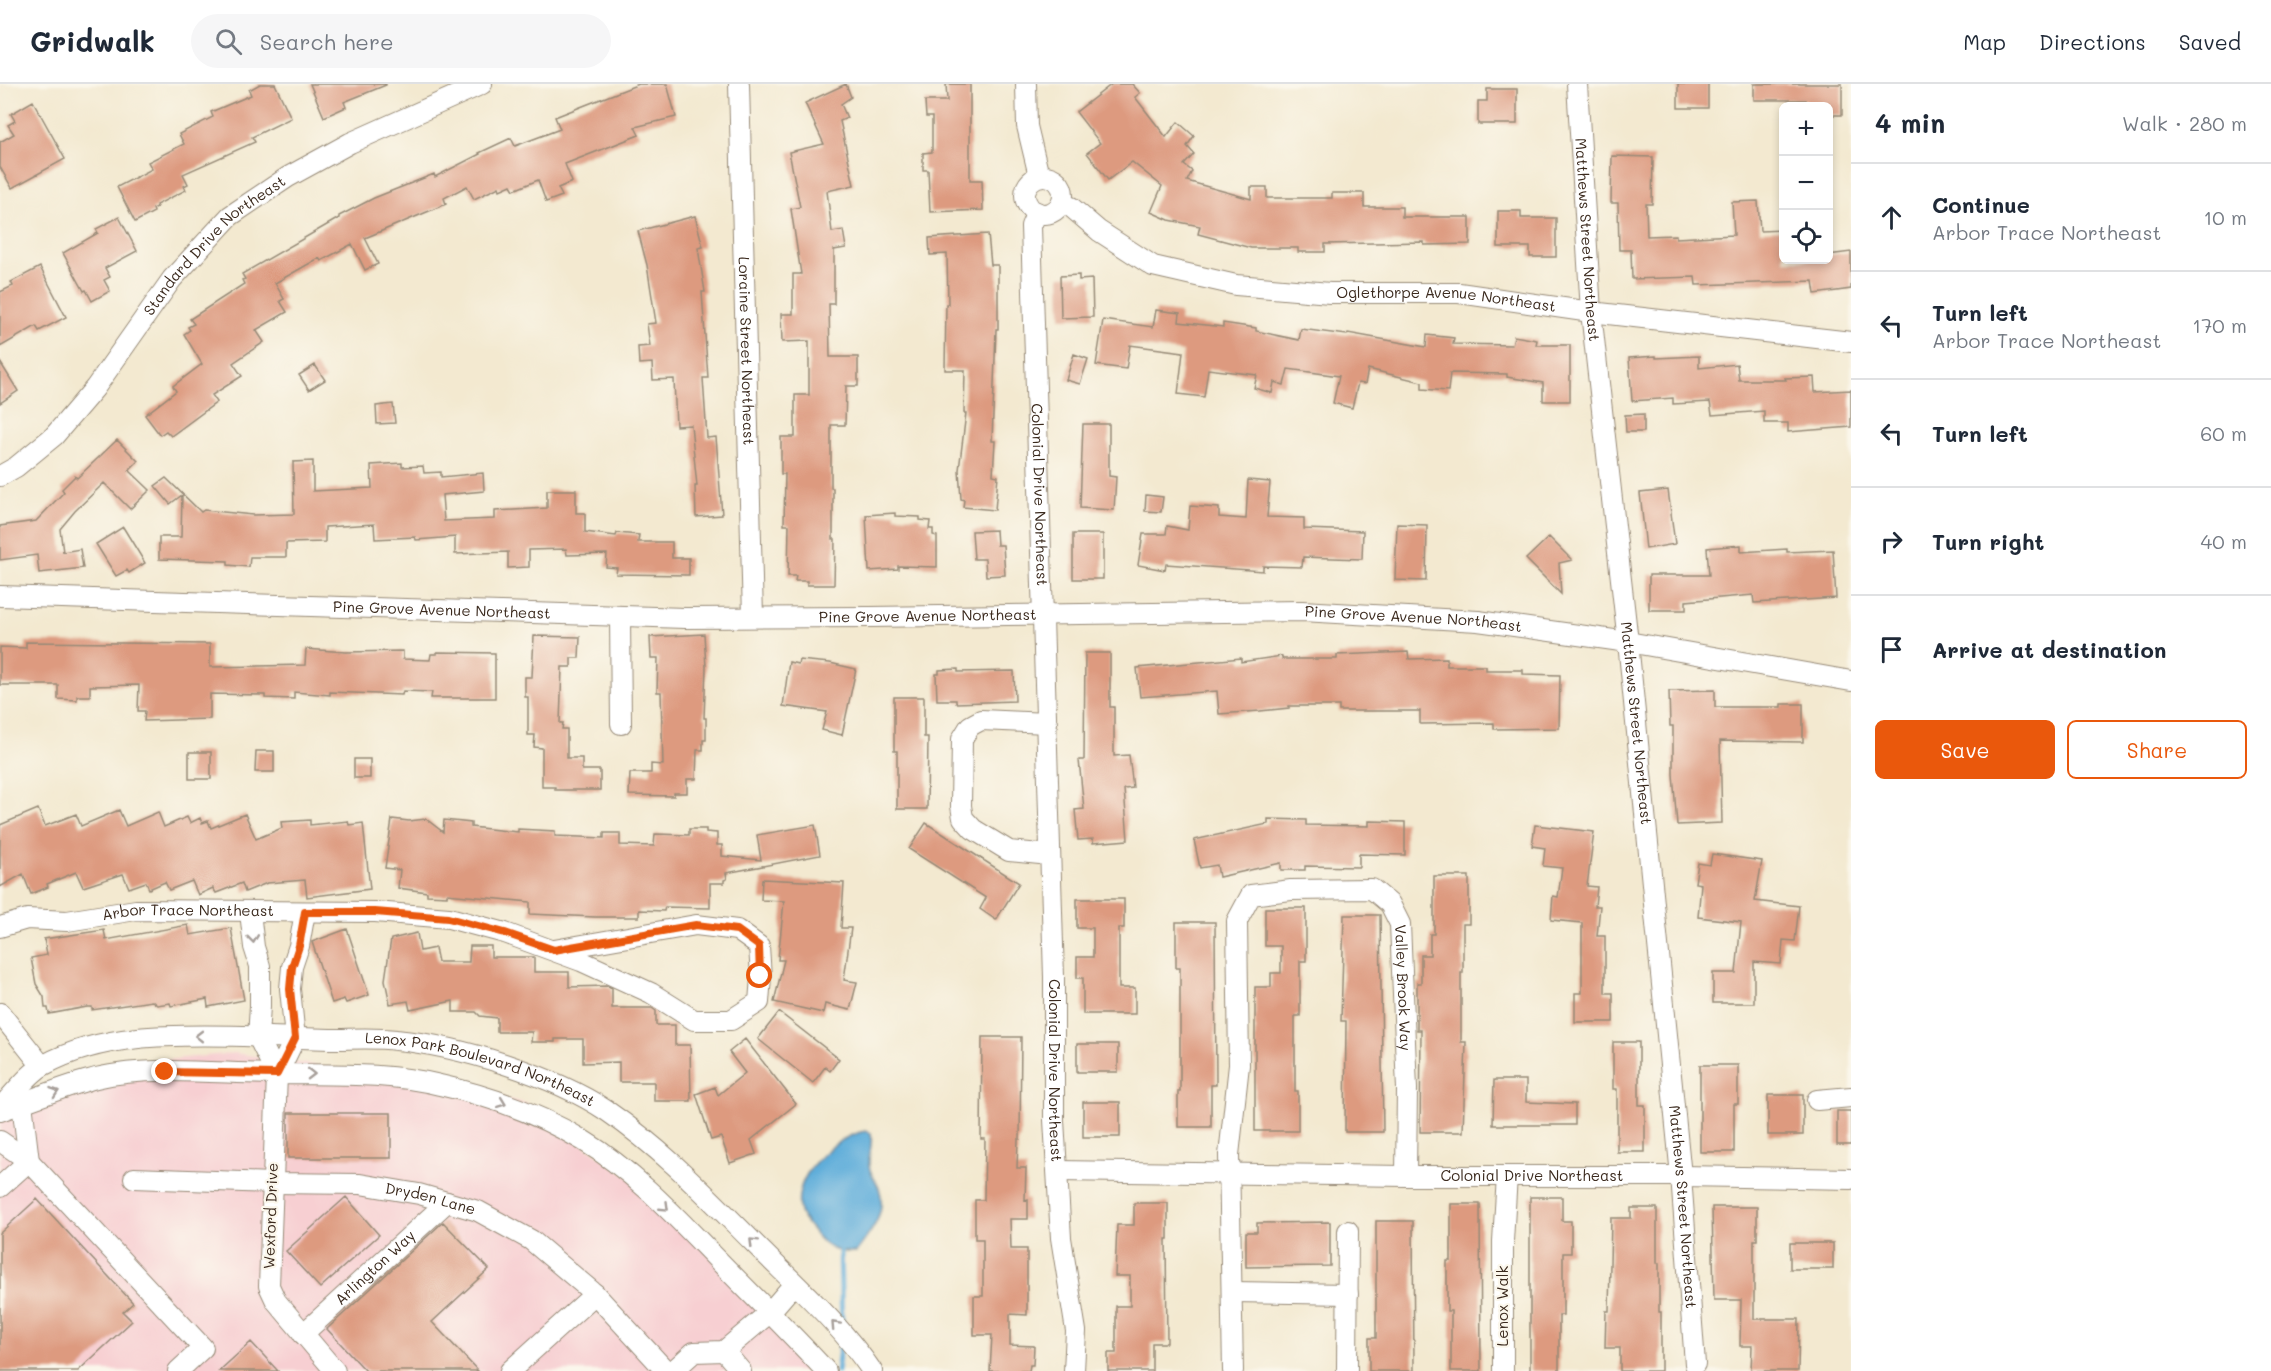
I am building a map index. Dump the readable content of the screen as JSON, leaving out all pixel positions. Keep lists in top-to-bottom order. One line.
{"streets":{"street":["Matthews Street Northeast","Standard Drive Northeast","Oglethorpe Avenue Northeast","Loraine Street Northeast","Colonial Drive Northeast","Pine Grove Avenue Northeast","Arbor Trace Northeast","Valley Brook Way","Lenox Park Boulevard Northeast","Dryden Lane","Wexford Drive","Arlington Way","Lenox Walk"]},"crossings":[["Matthews Street Northeast","Oglethorpe Avenue Northeast"],["Matthews Street Northeast","Colonial Drive Northeast"],["Matthews Street Northeast","Pine Grove Avenue Northeast"],["Oglethorpe Avenue Northeast","Colonial Drive Northeast"],["Loraine Street Northeast","Pine Grove Avenue Northeast"],["Colonial Drive Northeast","Pine Grove Avenue Northeast"],["Colonial Drive Northeast","Valley Brook Way"],["Colonial Drive Northeast","Lenox Walk"],["Lenox Park Boulevard Northeast","Wexford Drive"],["Dryden Lane","Wexford Drive"],["Dryden Lane","Arlington Way"],["Wexford Drive","Arlington Way"]],"page":{"header":"Gridwalk","search":"Search here","nav":["Map","Directions","Saved"],"heading":["4 min","Walk · 280 m"],"map_buttons":["+","−"],"list":[["Continue","Arbor Trace Northeast","10 m"],["Turn left","Arbor Trace Northeast","170 m"],["Turn left","60 m"],["Turn right","40 m"],"Arrive at destination"],"buttons":["Save","Share"]}}
